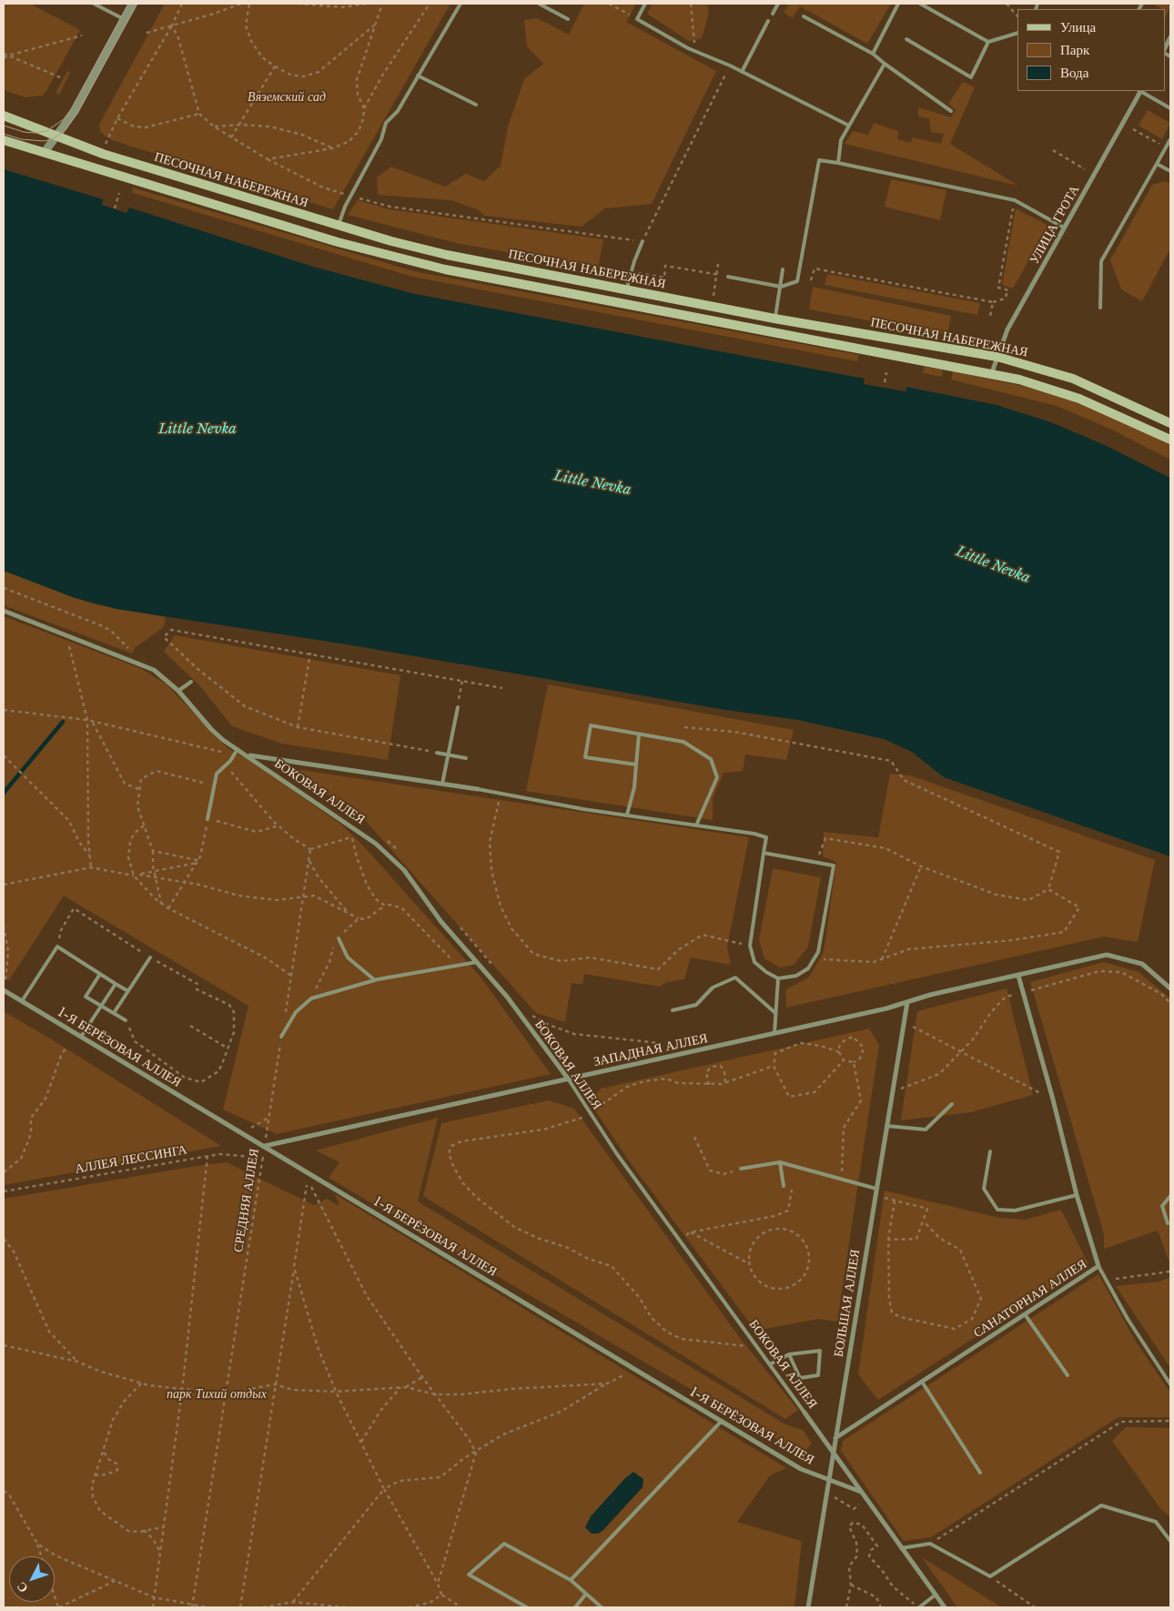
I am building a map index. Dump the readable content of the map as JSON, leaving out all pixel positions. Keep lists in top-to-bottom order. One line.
{"streets":{"main road":["ПЕСОЧНАЯ НАБЕРЕЖНАЯ"],"street":["УЛИЦА ГРОТА","БОКОВАЯ АЛЛЕЯ","1-Я БЕРЁЗОВАЯ АЛЛЕЯ","ЗАПАДНАЯ АЛЛЕЯ","САНАТОРНАЯ АЛЛЕЯ","БОЛЬШАЯ АЛЛЕЯ"],"path":["АЛЛЕЯ ЛЕССИНГА","СРЕДНЯЯ АЛЛЕЯ"]},"crossings":[["ПЕСОЧНАЯ НАБЕРЕЖНАЯ","УЛИЦА ГРОТА"],["БОКОВАЯ АЛЛЕЯ","ЗАПАДНАЯ АЛЛЕЯ"],["БОКОВАЯ АЛЛЕЯ","БОЛЬШАЯ АЛЛЕЯ"],["1-Я БЕРЁЗОВАЯ АЛЛЕЯ","ЗАПАДНАЯ АЛЛЕЯ"],["1-Я БЕРЁЗОВАЯ АЛЛЕЯ","СРЕДНЯЯ АЛЛЕЯ"],["1-Я БЕРЁЗОВАЯ АЛЛЕЯ","БОЛЬШАЯ АЛЛЕЯ"],["ЗАПАДНАЯ АЛЛЕЯ","СРЕДНЯЯ АЛЛЕЯ"],["ЗАПАДНАЯ АЛЛЕЯ","САНАТОРНАЯ АЛЛЕЯ"],["ЗАПАДНАЯ АЛЛЕЯ","БОЛЬШАЯ АЛЛЕЯ"],["АЛЛЕЯ ЛЕССИНГА","СРЕДНЯЯ АЛЛЕЯ"],["САНАТОРНАЯ АЛЛЕЯ","БОЛЬШАЯ АЛЛЕЯ"]],"water":["Little Nevka"],"parks":["Вяземский сад","парк Тихий отдых"],"legend":["Улица","Парк","Вода"],"north":"bottom left"}
